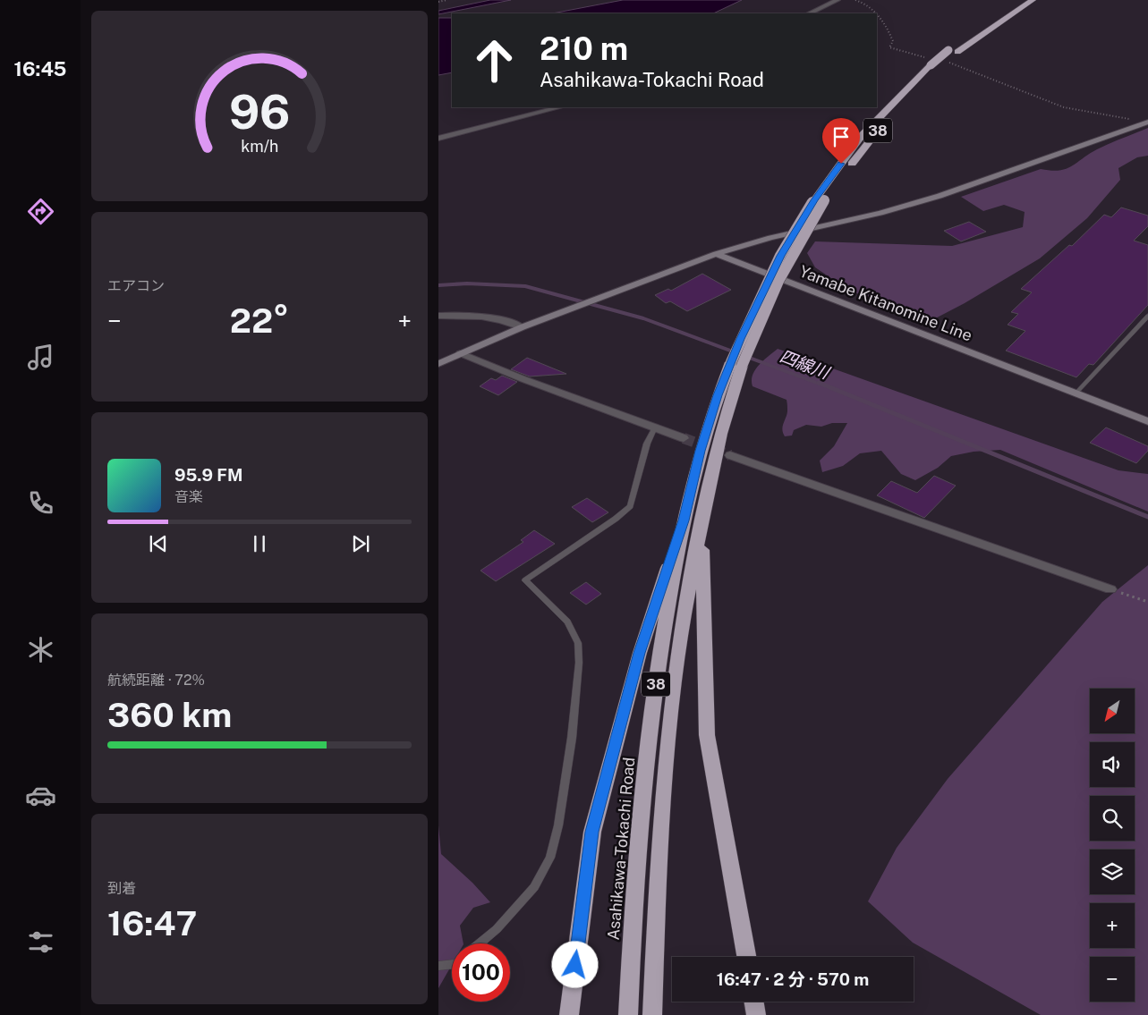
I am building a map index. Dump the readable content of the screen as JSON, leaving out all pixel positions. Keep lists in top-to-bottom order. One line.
{"streets":{"highway":["38","Asahikawa-Tokachi Road"],"main road":["Yamabe Kitanomine Line"]},"crossings":[["38","Asahikawa-Tokachi Road"]],"water":["四線川"],"north":"bottom left","page":{"tabs":"16:45","turn":["210 m","Asahikawa-Tokachi Road"],"tile":["エアコン",["航続距離 · 72%","360 km"],["到着","16:47"]],"heat":["−","22°","+"],"song":["95.9 FM","音楽"],"map_buttons":["+","−"],"limit":"100","trip":"16:47 · 2 分 · 570 m","gauge":["96","km/h"]}}
